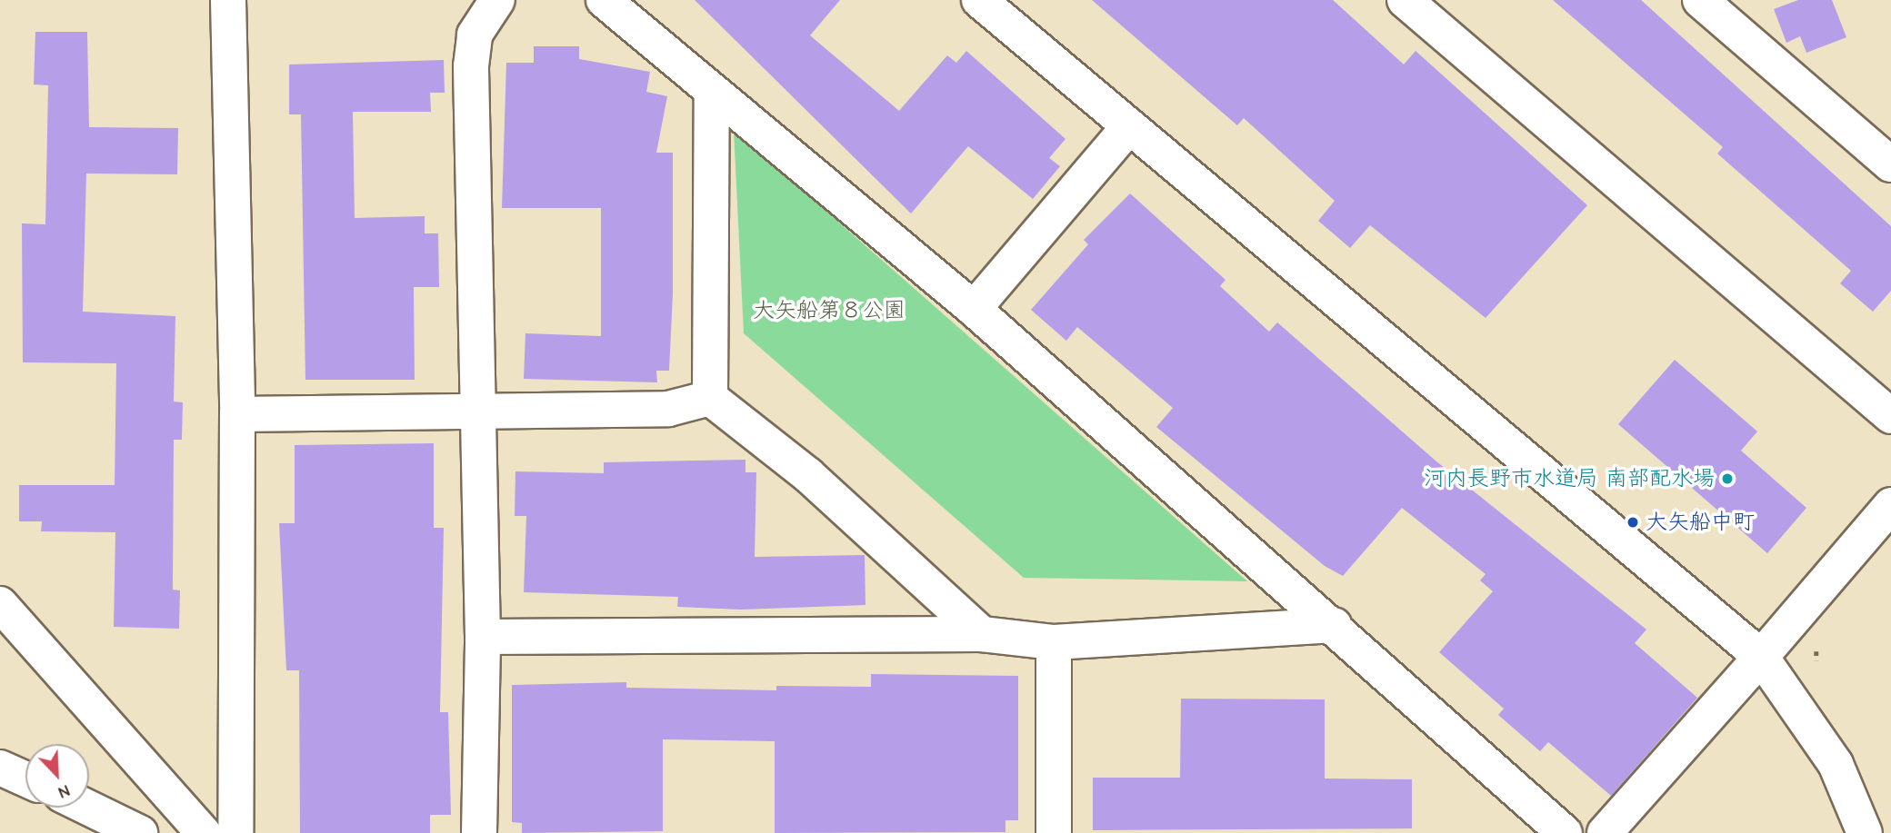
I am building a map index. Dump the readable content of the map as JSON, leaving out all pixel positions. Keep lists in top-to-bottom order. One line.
{"parks":["大矢船第８公園"],"places":["河内長野市水道局 南部配水場","大矢船中町"],"north":"bottom right"}
